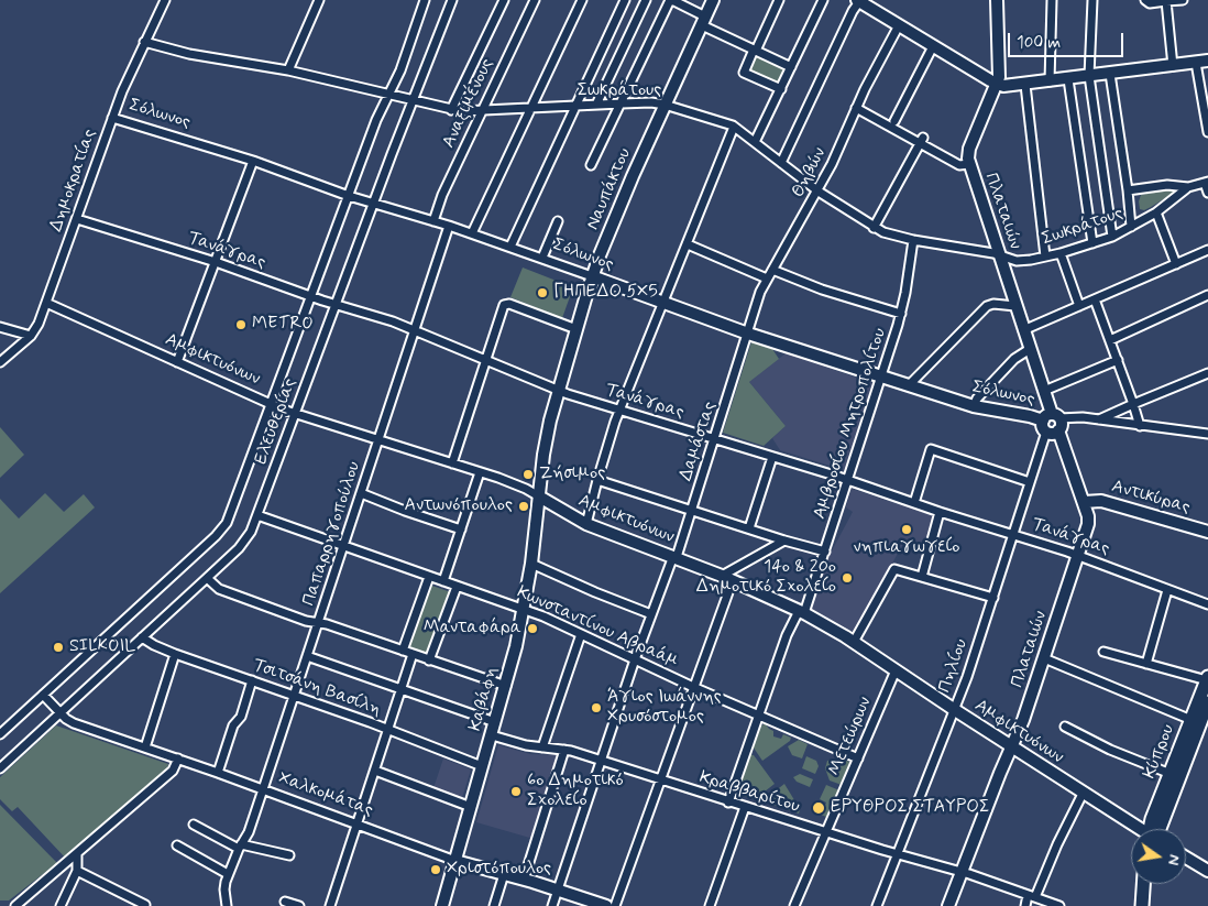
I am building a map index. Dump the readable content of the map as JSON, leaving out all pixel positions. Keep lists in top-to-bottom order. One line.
{"streets":{"main road":["Κύπρου"],"street":["Σωκράτους","Αναξιμένους","Σόλωνος","Θηβών","Δημοκρατίας","Ναυπάκτου","Πλαταιών","Τανάγρας","Αμφικτυόνων","Ελευθερίας","Αμβροσίου Μητροπολίτου","Δαμάστας","Αντικύρας","Παπαρρηγοπούλου","Κωνσταντίνου Αβραάμ","Πηλίου","Τσιτσάνη Βασίλη","Καβάφη","Μετεώρων","Κραββαρίτου","Χαλκομάτας"]},"crossings":[["Σωκράτους","Αναξιμένους"],["Σωκράτους","Θηβών"],["Σωκράτους","Δημοκρατίας"],["Σωκράτους","Ναυπάκτου"],["Σωκράτους","Πλαταιών"],["Σωκράτους","Ελευθερίας"],["Σωκράτους","Αμβροσίου Μητροπολίτου"],["Αναξιμένους","Σόλωνος"],["Σόλωνος","Θηβών"],["Σόλωνος","Δημοκρατίας"],["Σόλωνος","Ναυπάκτου"],["Σόλωνος","Πλαταιών"],["Σόλωνος","Ελευθερίας"],["Σόλωνος","Αμβροσίου Μητροπολίτου"],["Σόλωνος","Δαμάστας"],["Σόλωνος","Παπαρρηγοπούλου"],["Σόλωνος","Πηλίου"],["Θηβών","Δαμάστας"],["Δημοκρατίας","Τανάγρας"],["Δημοκρατίας","Αμφικτυόνων"],["Ναυπάκτου","Τανάγρας"],["Ναυπάκτου","Αμφικτυόνων"],["Ναυπάκτου","Καβάφη"],["Πλαταιών","Τανάγρας"],["Πλαταιών","Αμφικτυόνων"],["Πλαταιών","Αντικύρας"],["Πλαταιών","Πηλίου"],["Πλαταιών","Κραββαρίτου"],["Τανάγρας","Ελευθερίας"],["Τανάγρας","Αμβροσίου Μητροπολίτου"],["Τανάγρας","Δαμάστας"],["Τανάγρας","Παπαρρηγοπούλου"],["Τανάγρας","Πηλίου"],["Αμφικτυόνων","Ελευθερίας"],["Αμφικτυόνων","Αμβροσίου Μητροπολίτου"],["Αμφικτυόνων","Δαμάστας"],["Αμφικτυόνων","Παπαρρηγοπούλου"],["Αμφικτυόνων","Πηλίου"],["Αμφικτυόνων","Καβάφη"],["Αμφικτυόνων","Μετεώρων"],["Ελευθερίας","Κωνσταντίνου Αβραάμ"],["Ελευθερίας","Τσιτσάνη Βασίλη"],["Ελευθερίας","Χαλκομάτας"],["Αμβροσίου Μητροπολίτου","Κωνσταντίνου Αβραάμ"],["Αμβροσίου Μητροπολίτου","Κραββαρίτου"],["Δαμάστας","Κωνσταντίνου Αβραάμ"],["Δαμάστας","Κραββαρίτου"],["Δαμάστας","Χαλκομάτας"],["Παπαρρηγοπούλου","Κωνσταντίνου Αβραάμ"],["Παπαρρηγοπούλου","Τσιτσάνη Βασίλη"],["Παπαρρηγοπούλου","Χαλκομάτας"],["Κωνσταντίνου Αβραάμ","Καβάφη"],["Κωνσταντίνου Αβραάμ","Μετεώρων"],["Πηλίου","Κραββαρίτου"],["Τσιτσάνη Βασίλη","Καβάφη"],["Καβάφη","Κραββαρίτου"],["Καβάφη","Χαλκομάτας"],["Μετεώρων","Κραββαρίτου"]],"places":["ΓΗΠΕΔΟ 5X5","METRO","Ζήσιμος","Αντωνόπουλος","νηπιαγωγείο","14ο & 20ο Δημοτικό Σχολείο","Μανταφάρα","SILKOIL","Άγιος Ιωάννης Χρυσόστομος","6ο Δημοτικό Σχολείο","ΕΡΥΘΡΟΣ ΣΤΑΥΡΟΣ","Χριστόπουλος"],"scale_bar":"100 m","north":"right"}
